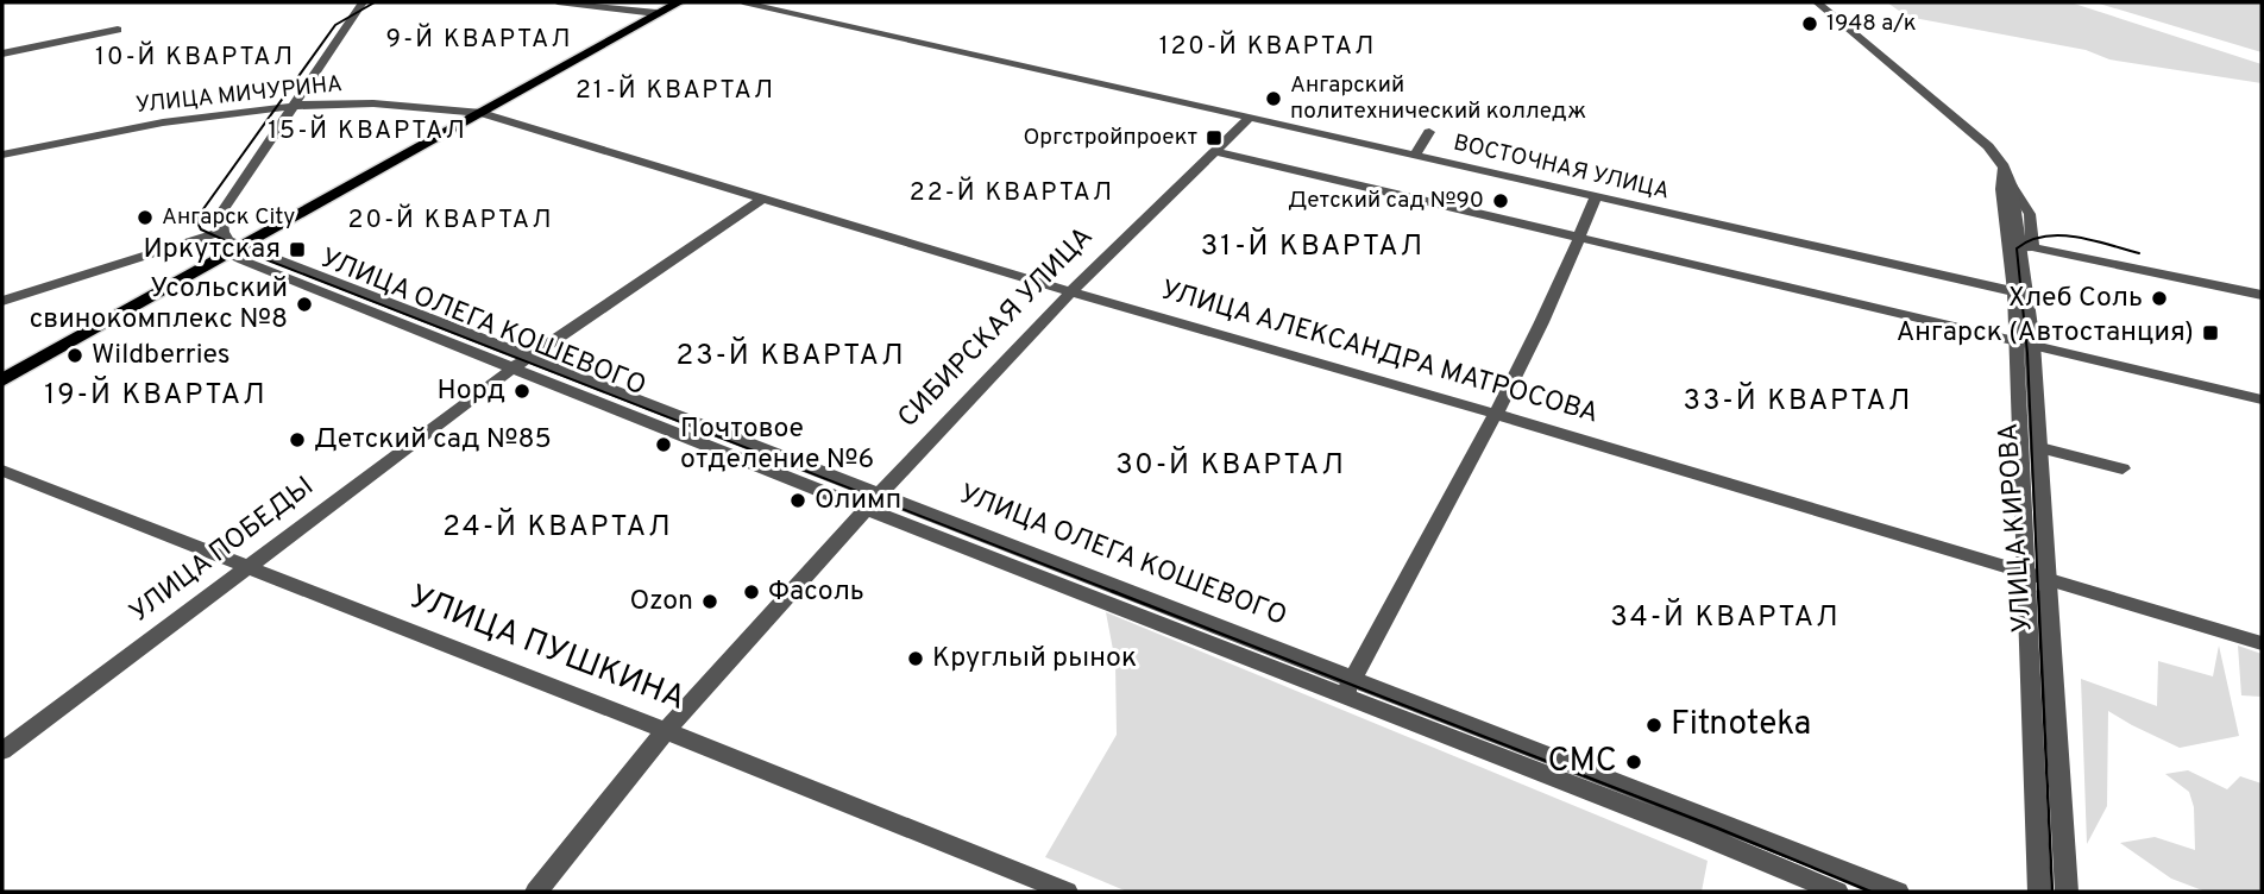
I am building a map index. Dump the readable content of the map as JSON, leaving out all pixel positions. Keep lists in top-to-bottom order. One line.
{"streets":{"street":["УЛИЦА МИЧУРИНА","ВОСТОЧНАЯ УЛИЦА","УЛИЦА ОЛЕГА КОШЕВОГО","СИБИРСКАЯ УЛИЦА","УЛИЦА АЛЕКСАНДРА МАТРОСОВА","УЛИЦА КИРОВА","УЛИЦА ПОБЕДЫ","УЛИЦА ПУШКИНА"]},"crossings":[["УЛИЦА МИЧУРИНА","УЛИЦА АЛЕКСАНДРА МАТРОСОВА"],["ВОСТОЧНАЯ УЛИЦА","СИБИРСКАЯ УЛИЦА"],["ВОСТОЧНАЯ УЛИЦА","УЛИЦА КИРОВА"],["УЛИЦА ОЛЕГА КОШЕВОГО","СИБИРСКАЯ УЛИЦА"],["УЛИЦА ОЛЕГА КОШЕВОГО","УЛИЦА ПОБЕДЫ"],["СИБИРСКАЯ УЛИЦА","УЛИЦА АЛЕКСАНДРА МАТРОСОВА"],["СИБИРСКАЯ УЛИЦА","УЛИЦА ПУШКИНА"],["УЛИЦА АЛЕКСАНДРА МАТРОСОВА","УЛИЦА КИРОВА"],["УЛИЦА АЛЕКСАНДРА МАТРОСОВА","УЛИЦА ПОБЕДЫ"],["УЛИЦА ПОБЕДЫ","УЛИЦА ПУШКИНА"]],"districts":["9-Й КВАРТАЛ","120-Й КВАРТАЛ","10-Й КВАРТАЛ","21-Й КВАРТАЛ","15-Й КВАРТАЛ","22-Й КВАРТАЛ","20-Й КВАРТАЛ","31-Й КВАРТАЛ","23-Й КВАРТАЛ","19-Й КВАРТАЛ","33-Й КВАРТАЛ","30-Й КВАРТАЛ","24-Й КВАРТАЛ","34-Й КВАРТАЛ"],"places":{"other":["1948 а/к","Ангарский политехнический колледж","Детский сад №90","Ангарск City","Хлеб Соль","Усольский свинокомплекс №8","Wildberries","Норд","Детский сад №85","Почтовое отделение №6","Олимп","Фасоль","Ozon","Круглый рынок","Fitnoteka","СМС"],"transit":["Оргстройпроект","Иркутская","Ангарск (Автостанция)"]}}
